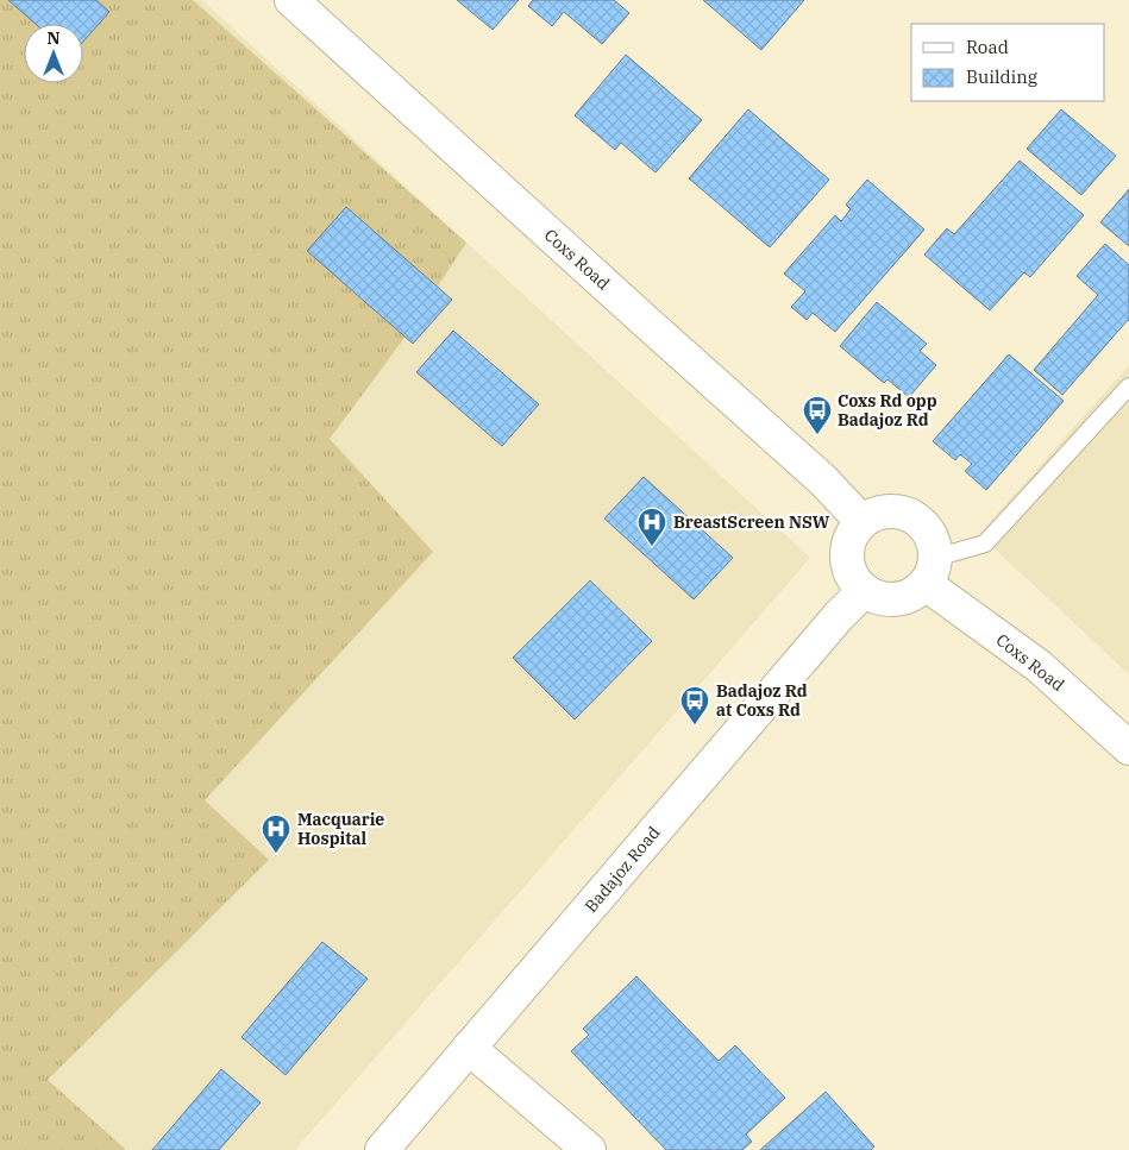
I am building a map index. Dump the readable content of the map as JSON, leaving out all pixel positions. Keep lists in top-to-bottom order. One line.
{"streets":{"street":["Coxs Road","Badajoz Road"]},"crossings":[["Coxs Road","Badajoz Road"]],"places":{"bus stop":["Coxs Rd opp Badajoz Rd","Badajoz Rd at Coxs Rd"],"hospital":["BreastScreen NSW","Macquarie Hospital"]},"legend":["Road","Building"],"north":"top"}
